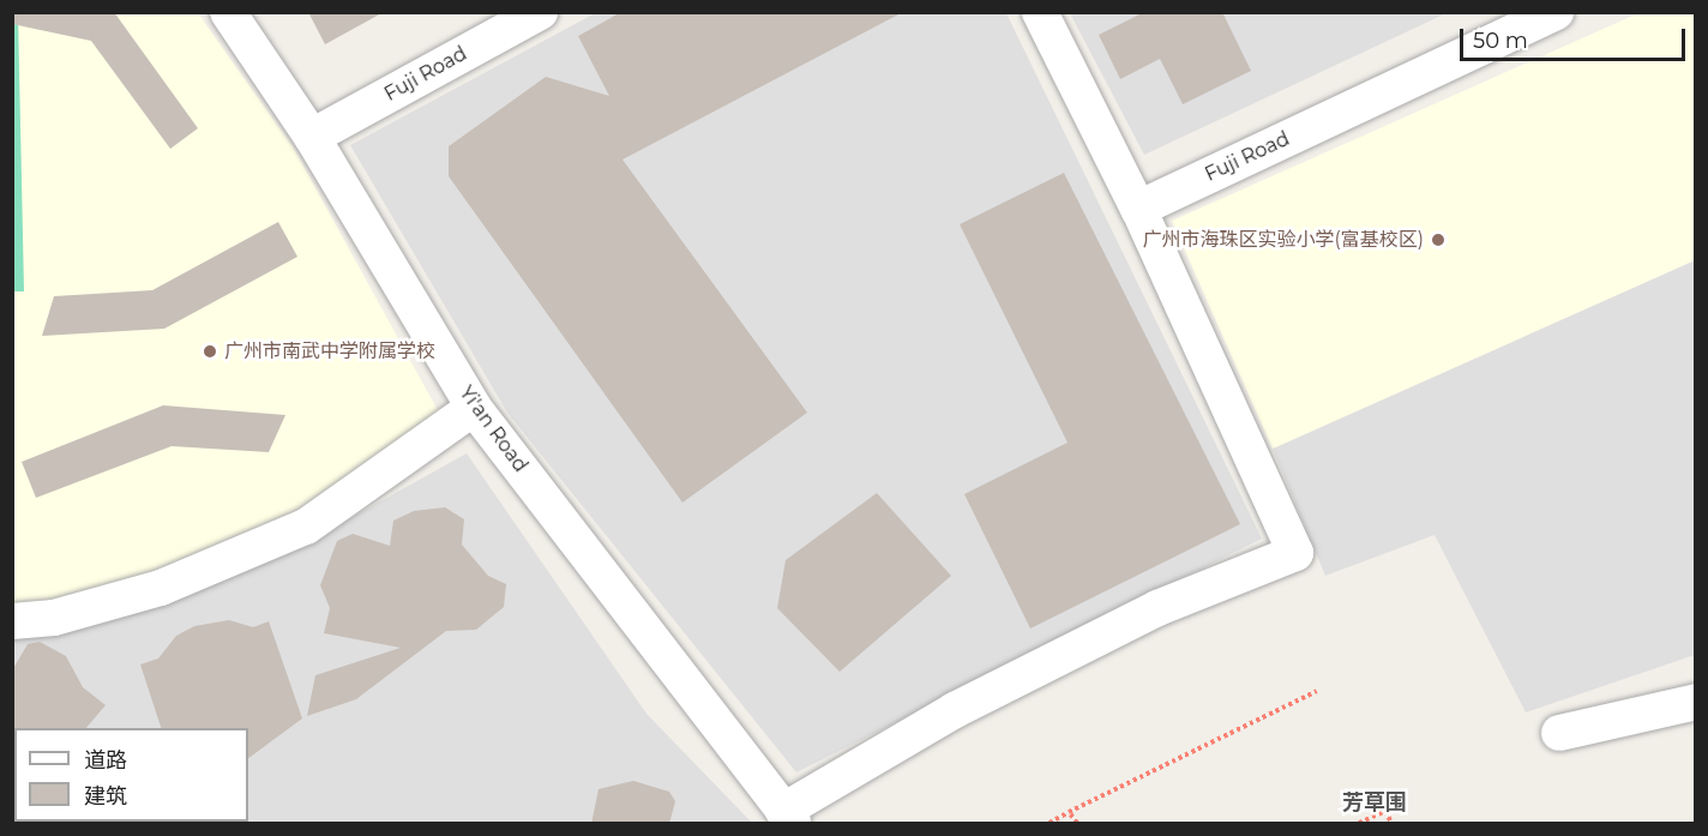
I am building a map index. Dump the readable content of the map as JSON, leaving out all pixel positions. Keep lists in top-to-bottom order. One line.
{"streets":{"street":["Fuji Road","Yi'an Road"]},"crossings":[["Fuji Road","Yi'an Road"]],"districts":["芳草围"],"places":["广州市海珠区实验小学(富基校区)","广州市南武中学附属学校"],"legend":["道路","建筑"],"scale_bar":"50 m"}
